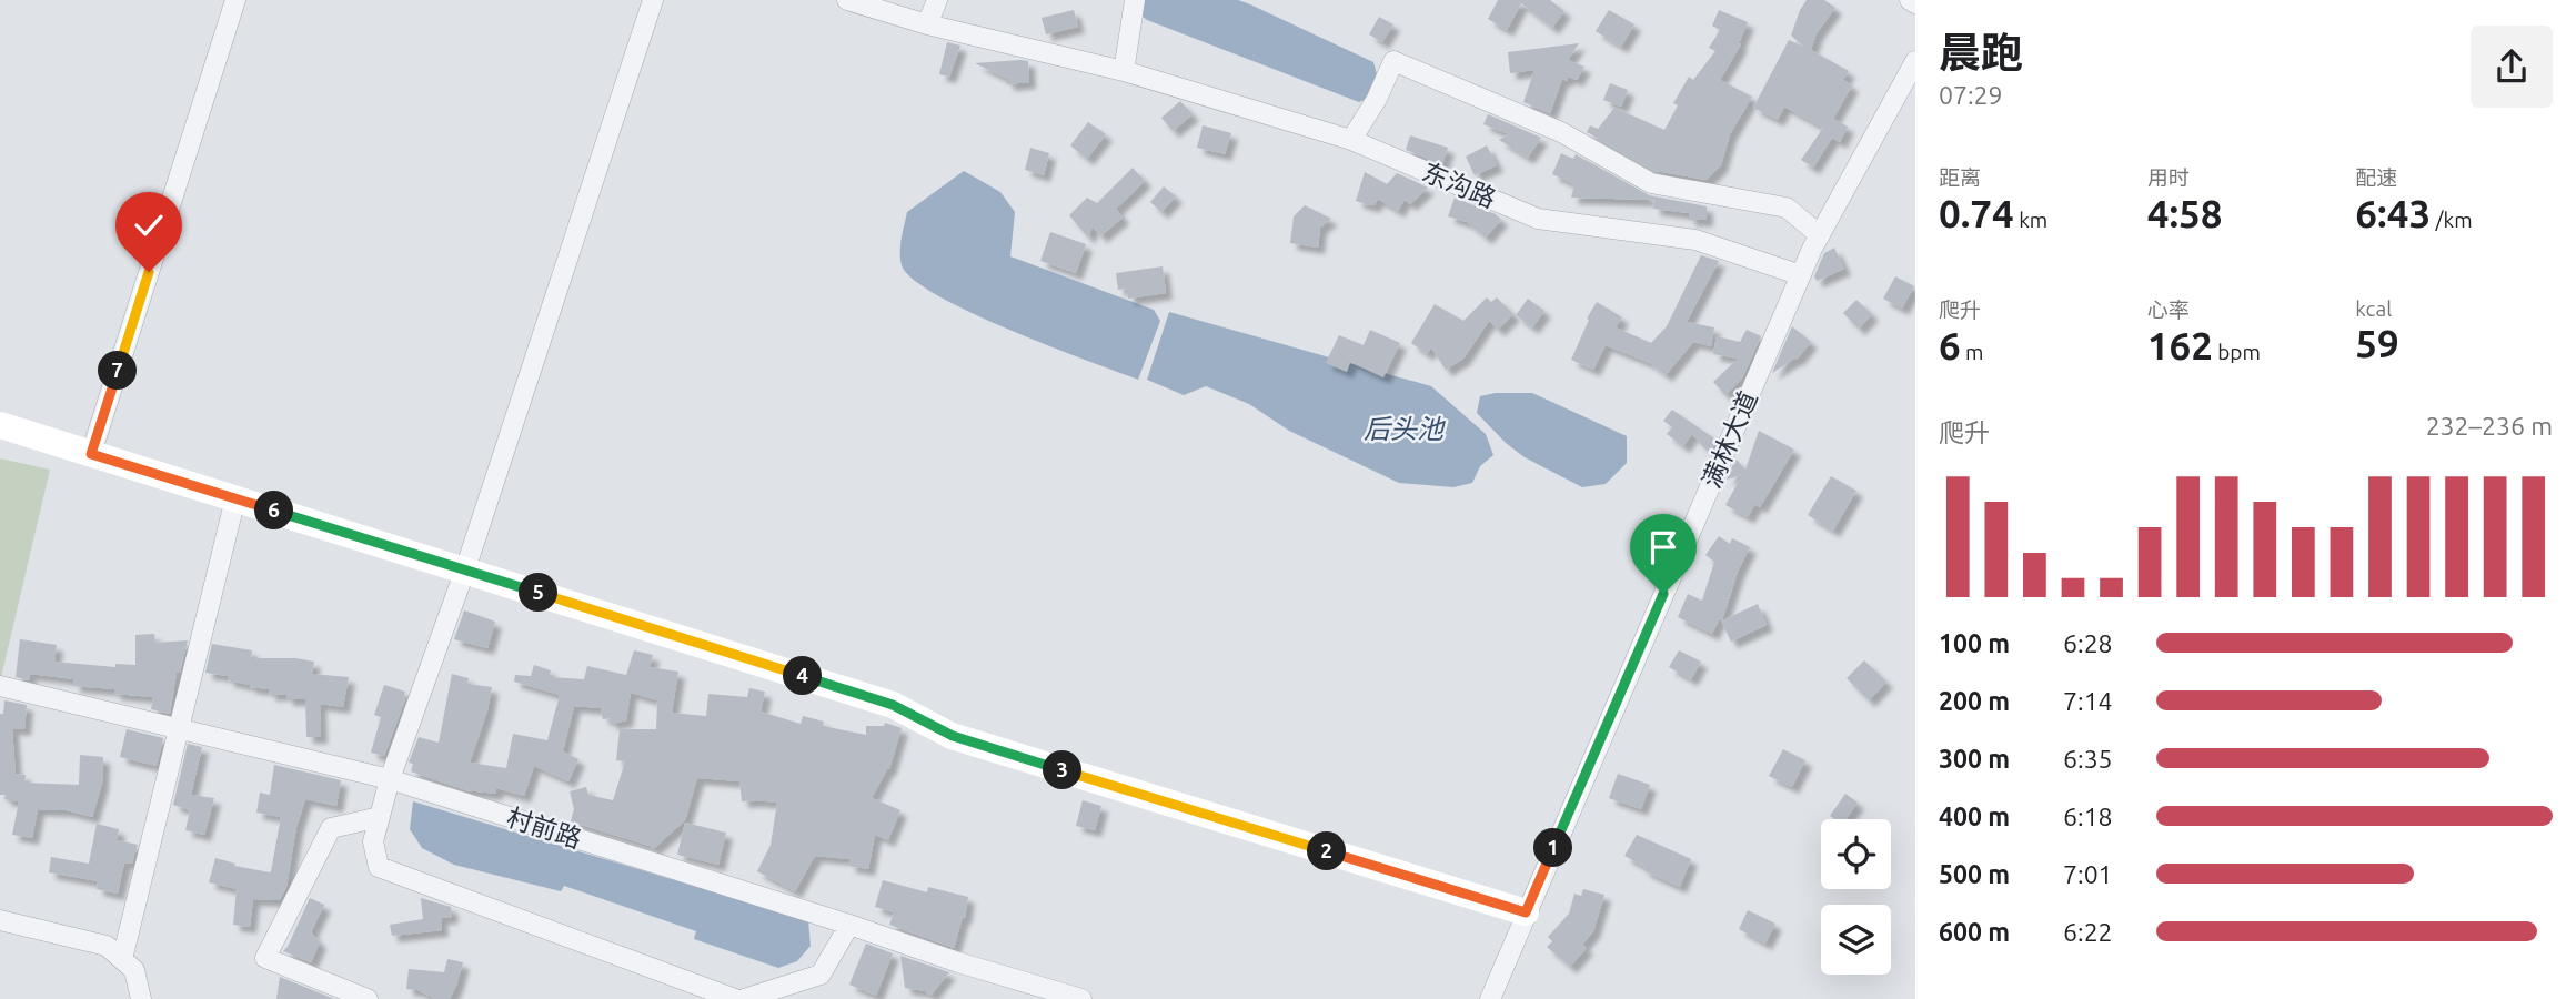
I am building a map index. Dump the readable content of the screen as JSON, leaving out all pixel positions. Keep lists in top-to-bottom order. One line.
{"streets":{"street":["东沟路","满林大道","村前路"]},"crossings":[["东沟路","满林大道"]],"water":["后头池"],"page":{"heading":["晨跑","07:29"],"stats":[["距离","0.74 km"],["用时","4:58"],["配速","6:43 /km"],["爬升","6 m"],["心率","162 bpm"],["kcal","59"]],"pins":["7","6","5","4","3","1","2"],"chart":["爬升","232–236 m"],"list":[{"name":"100 m","note":"6:28"},{"name":"200 m","note":"7:14"},{"name":"300 m","note":"6:35"},{"name":"400 m","note":"6:18"},{"name":"500 m","note":"7:01"},{"name":"600 m","note":"6:22"}]}}
